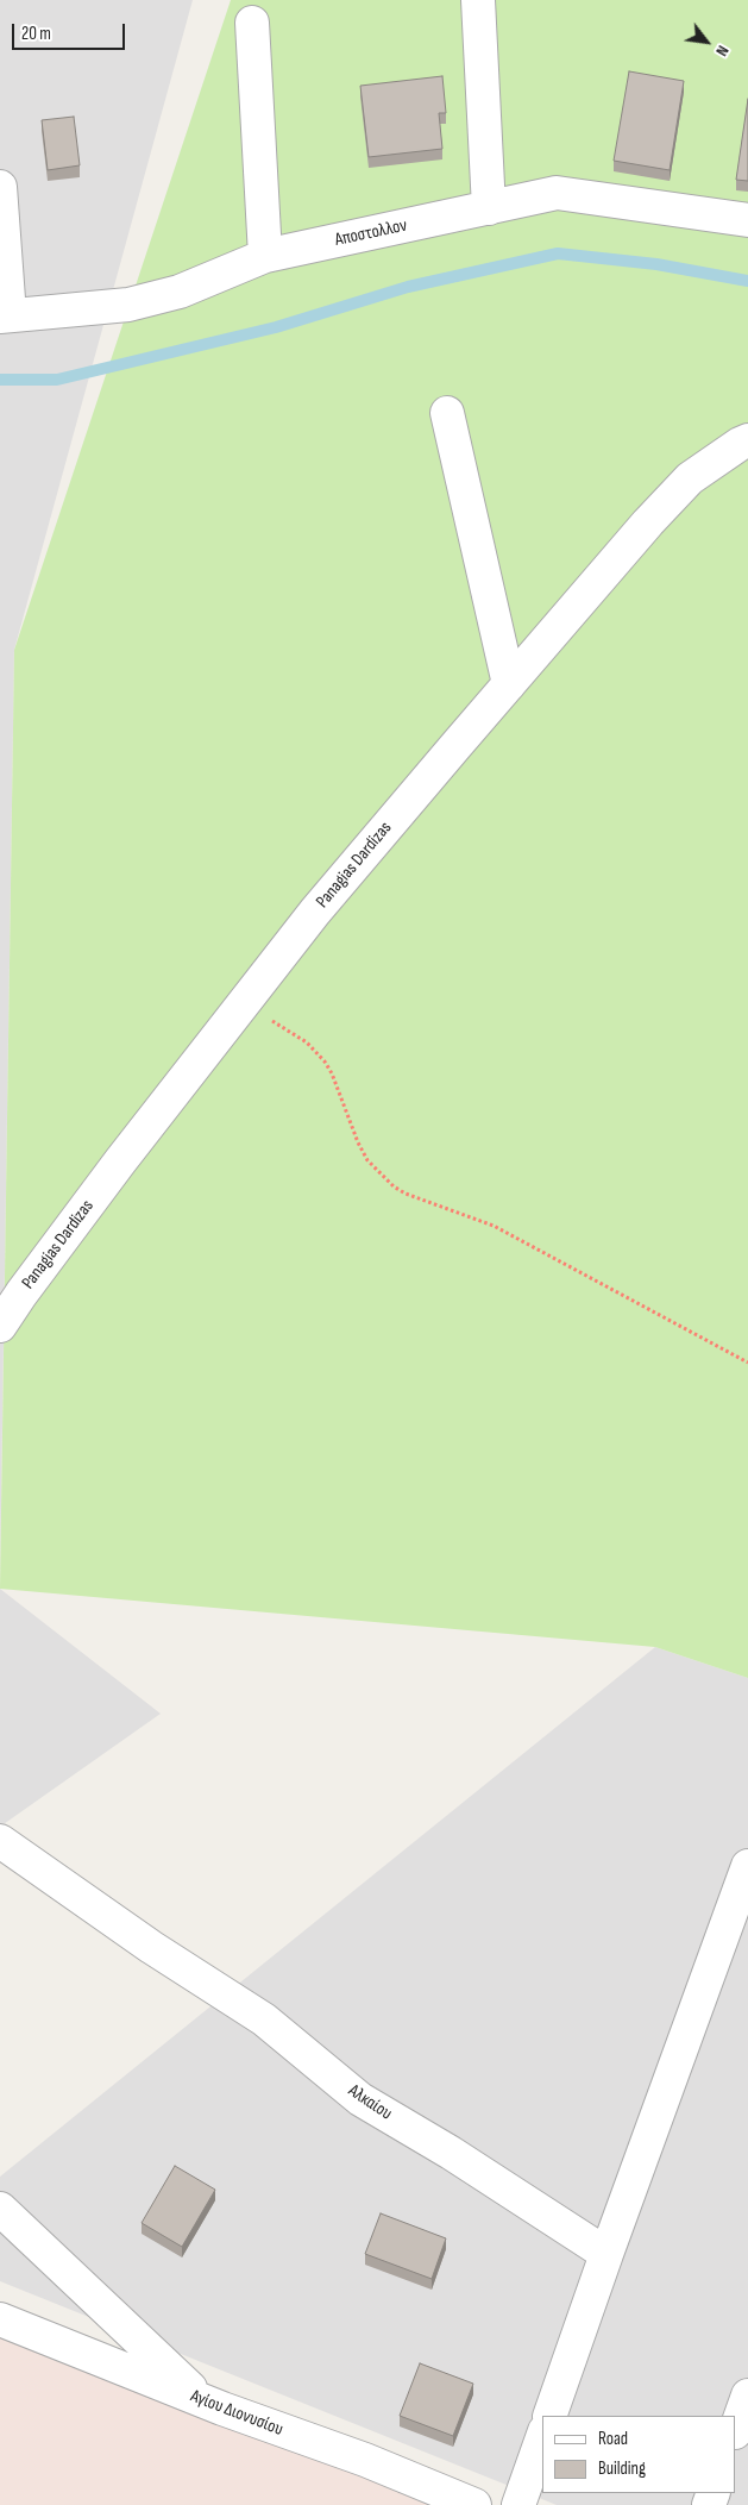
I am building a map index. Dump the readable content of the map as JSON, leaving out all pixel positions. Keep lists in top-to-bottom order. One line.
{"streets":{"street":["Αποστολλον","Panagias Dardizas","Αλκαίου","Αγίου Διονυσίου"]},"legend":["Road","Building"],"scale_bar":"20 m","north":"bottom right"}
